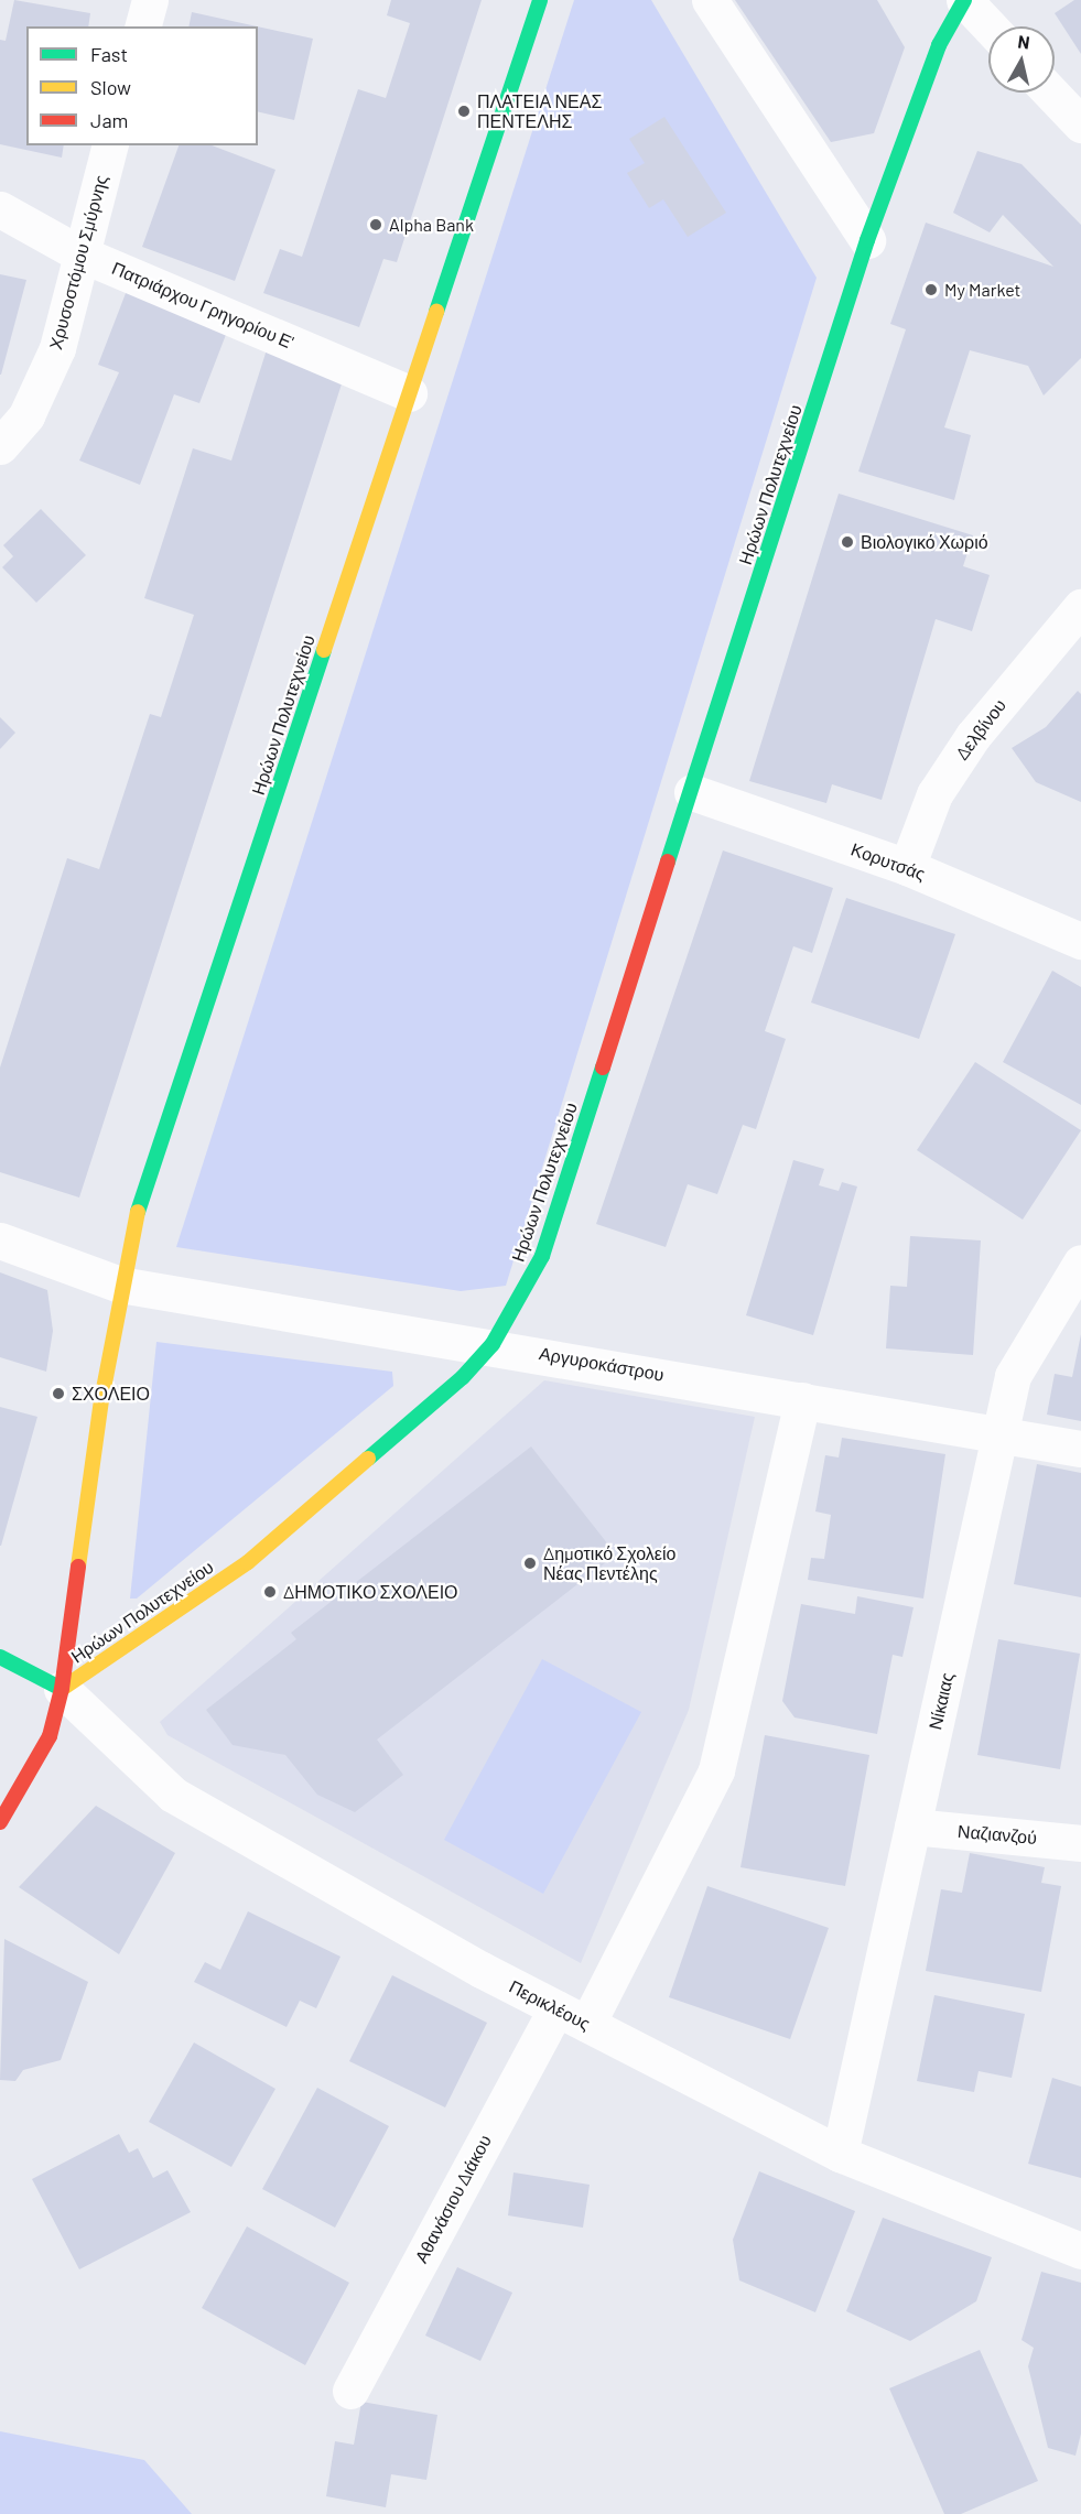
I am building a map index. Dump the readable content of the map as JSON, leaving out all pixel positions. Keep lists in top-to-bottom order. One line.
{"streets":{"main road":["Ηρώων Πολυτεχνείου"],"street":["Χρυσοστόμου Σμύρνης","Πατριάρχου Γρηγορίου Ε'","Δελβίνου","Κορυτσάς","Αργυροκάστρου","Νίκαιας","Ναζιανζού","Περικλέους","Αθανάσιου Διάκου"]},"crossings":[["Χρυσοστόμου Σμύρνης","Πατριάρχου Γρηγορίου Ε'"],["Πατριάρχου Γρηγορίου Ε'","Ηρώων Πολυτεχνείου"],["Ηρώων Πολυτεχνείου","Κορυτσάς"],["Ηρώων Πολυτεχνείου","Αργυροκάστρου"],["Ηρώων Πολυτεχνείου","Περικλέους"],["Δελβίνου","Κορυτσάς"],["Αργυροκάστρου","Νίκαιας"],["Αργυροκάστρου","Αθανάσιου Διάκου"],["Νίκαιας","Ναζιανζού"],["Νίκαιας","Περικλέους"],["Περικλέους","Αθανάσιου Διάκου"]],"places":["ΠΛΑΤΕΙΑ ΝΕΑΣ ΠΕΝΤΕΛΗΣ","Alpha Bank","My Market","Βιολογικό Χωριό","ΣΧΟΛΕΙΟ","Δημοτικό Σχολείο Νέας Πεντέλης","ΔΗΜΟΤΙΚΟ ΣΧΟΛΕΙΟ"],"legend":["Fast","Slow","Jam"],"north":"top"}
